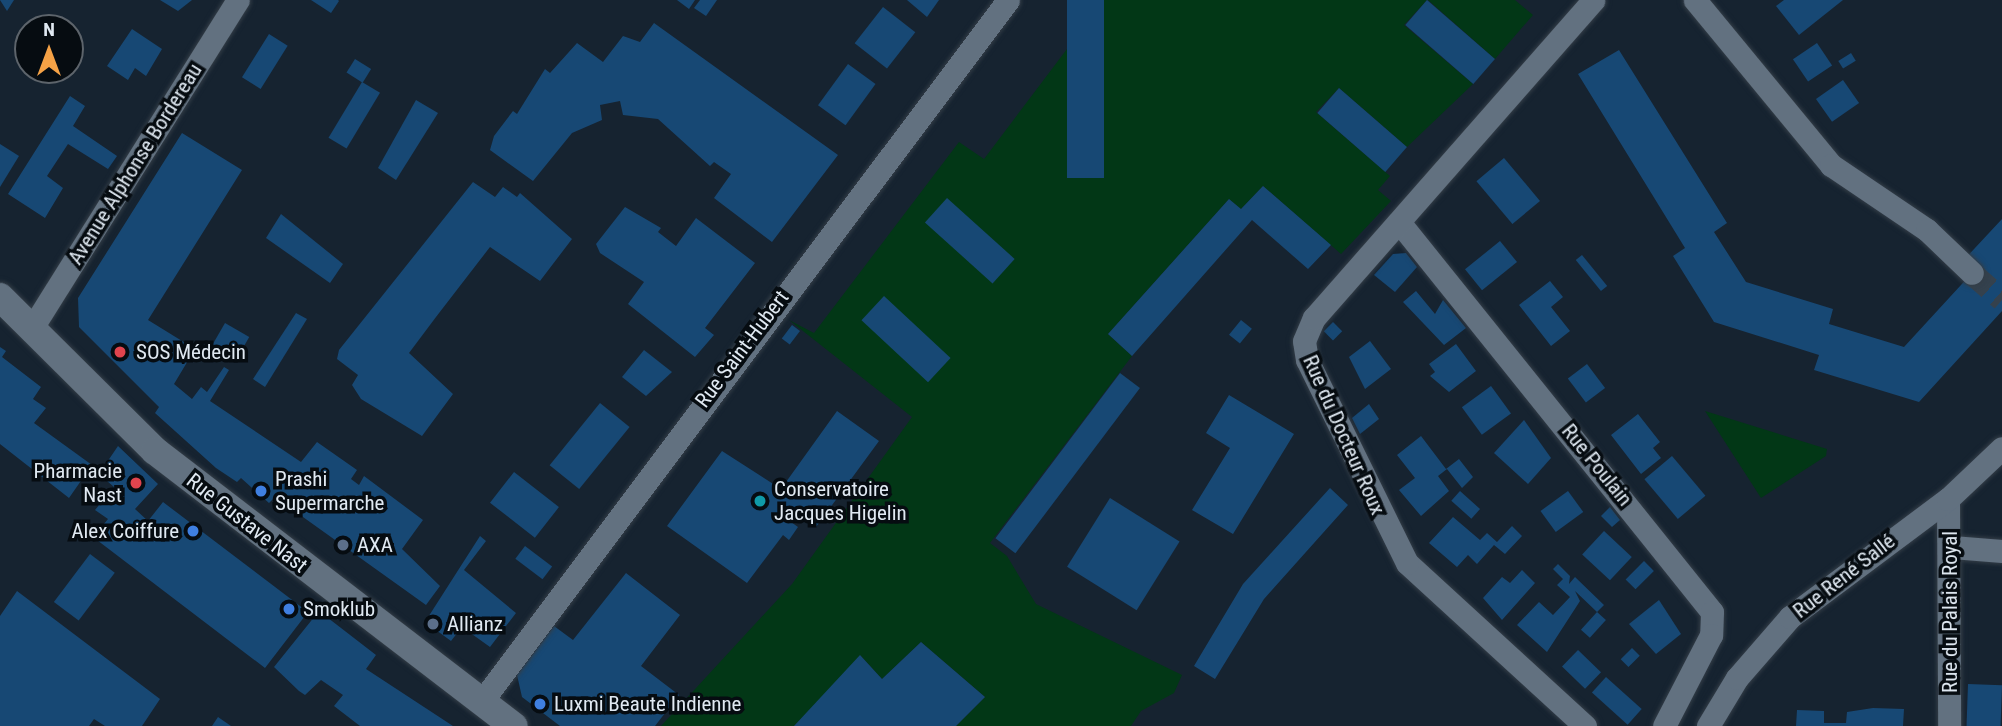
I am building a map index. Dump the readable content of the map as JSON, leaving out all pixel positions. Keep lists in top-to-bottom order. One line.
{"streets":{"street":["Avenue Alphonse Bordereau","Rue Saint-Hubert","Rue du Docteur Roux","Rue Poulain","Rue Gustave Nast","Rue René Sallé","Rue du Palais Royal"]},"crossings":[["Avenue Alphonse Bordereau","Rue Gustave Nast"],["Rue Saint-Hubert","Rue Gustave Nast"],["Rue du Docteur Roux","Rue Poulain"],["Rue René Sallé","Rue du Palais Royal"]],"places":["SOS Médecin","Pharmacie Nast","Prashi Supermarche","Conservatoire Jacques Higelin","Alex Coiffure","AXA","Smoklub","Allianz","Luxmi Beaute Indienne"],"north":"top"}
